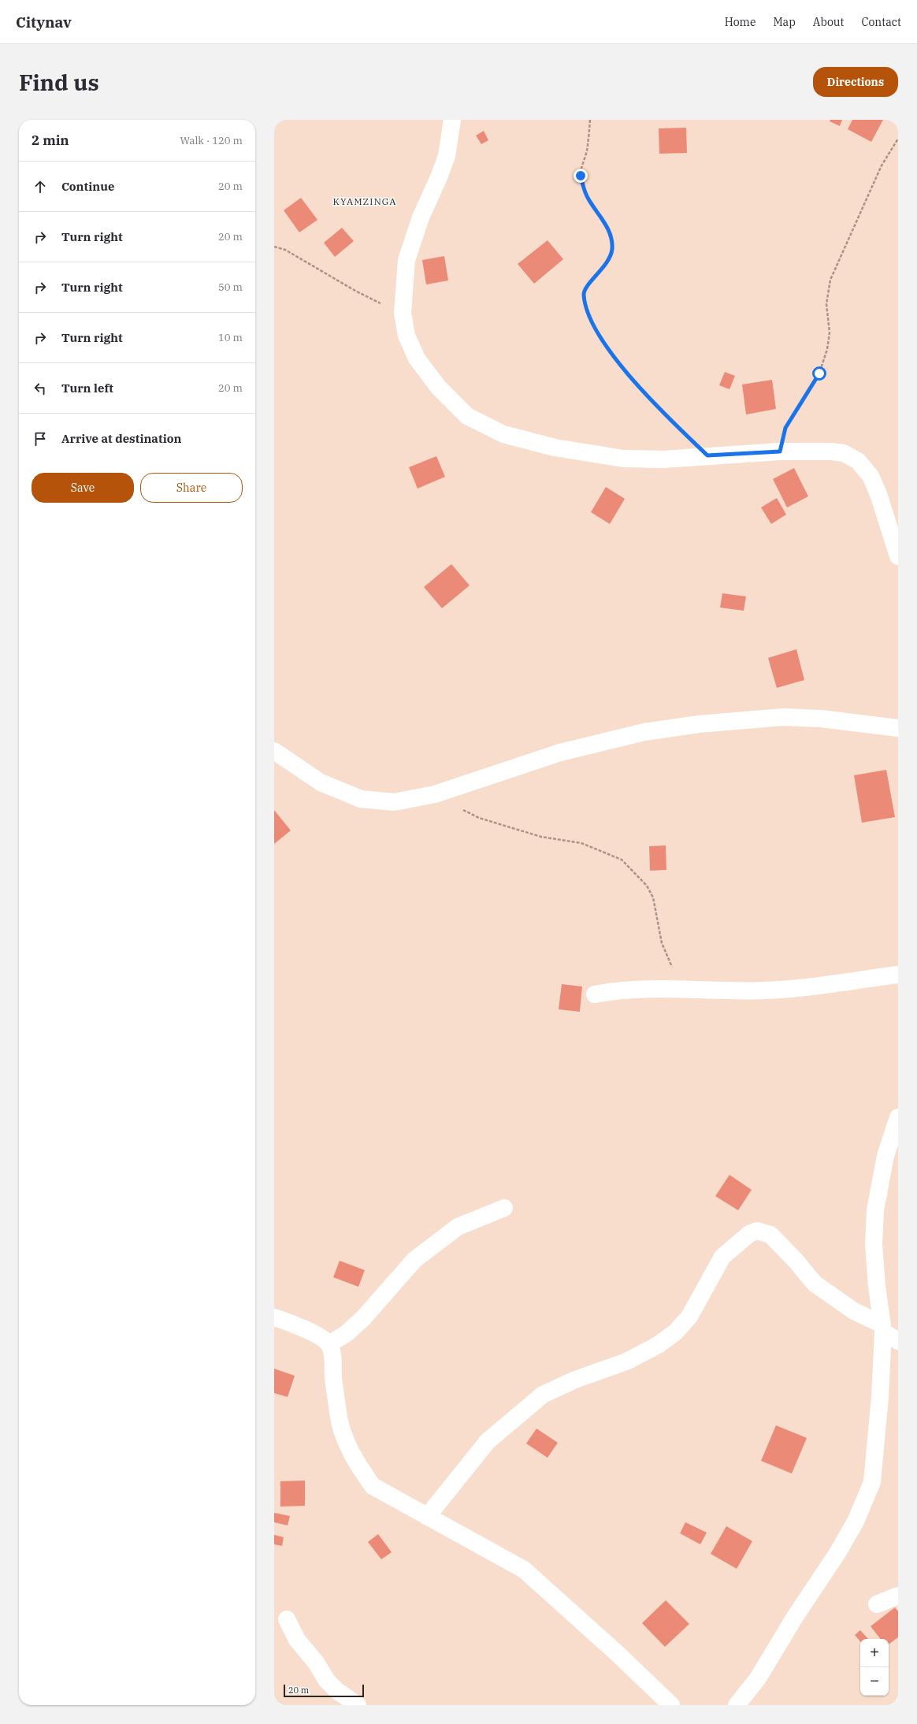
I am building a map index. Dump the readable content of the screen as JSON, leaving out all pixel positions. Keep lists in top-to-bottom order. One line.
{"districts":["KYAMZINGA"],"scale_bar":"20 m","page":{"header":"Citynav","nav":["Home","Map","About","Contact"],"buttons":["Directions",["Save","Share"]],"title":"Find us","heading":["2 min","Walk · 120 m"],"list":[["Continue","20 m"],["Turn right","20 m"],["Turn right","50 m"],["Turn right","10 m"],["Turn left","20 m"],"Arrive at destination"],"map_buttons":["+","−"],"scale":"20 m"}}
